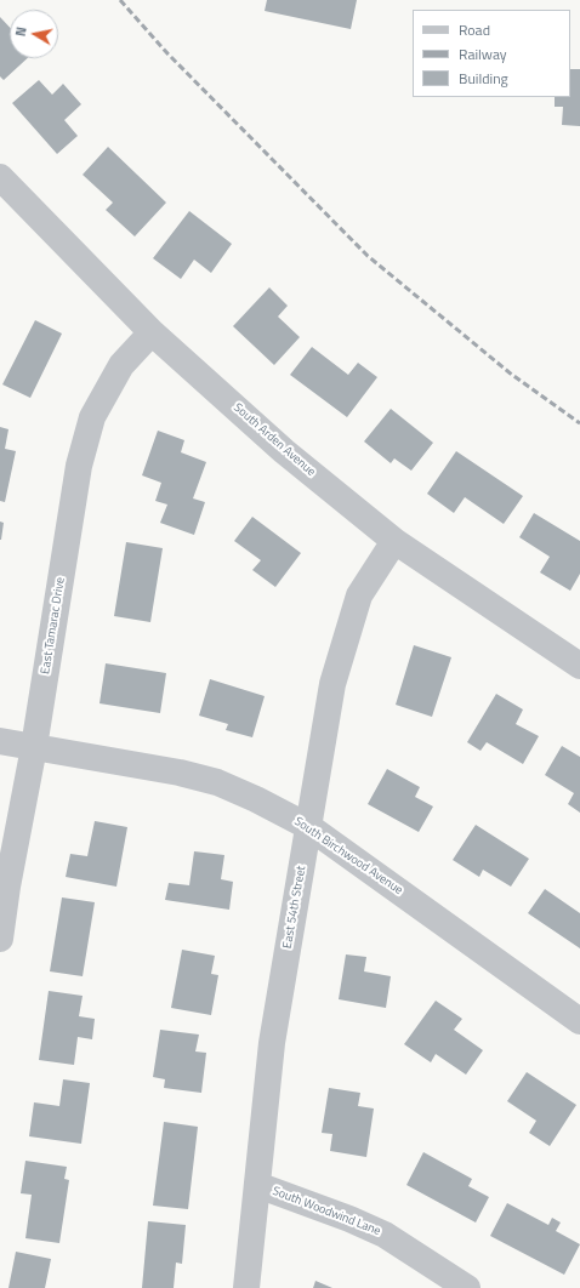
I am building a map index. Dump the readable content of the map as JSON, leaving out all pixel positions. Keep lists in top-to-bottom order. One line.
{"streets":{"street":["South Arden Avenue","East Tamarac Drive","South Birchwood Avenue","East 54th Street","South Woodwind Lane"]},"crossings":[["South Arden Avenue","East Tamarac Drive"],["South Arden Avenue","East 54th Street"],["East Tamarac Drive","South Birchwood Avenue"],["South Birchwood Avenue","East 54th Street"],["East 54th Street","South Woodwind Lane"]],"legend":["Road","Railway","Building"],"north":"left"}
